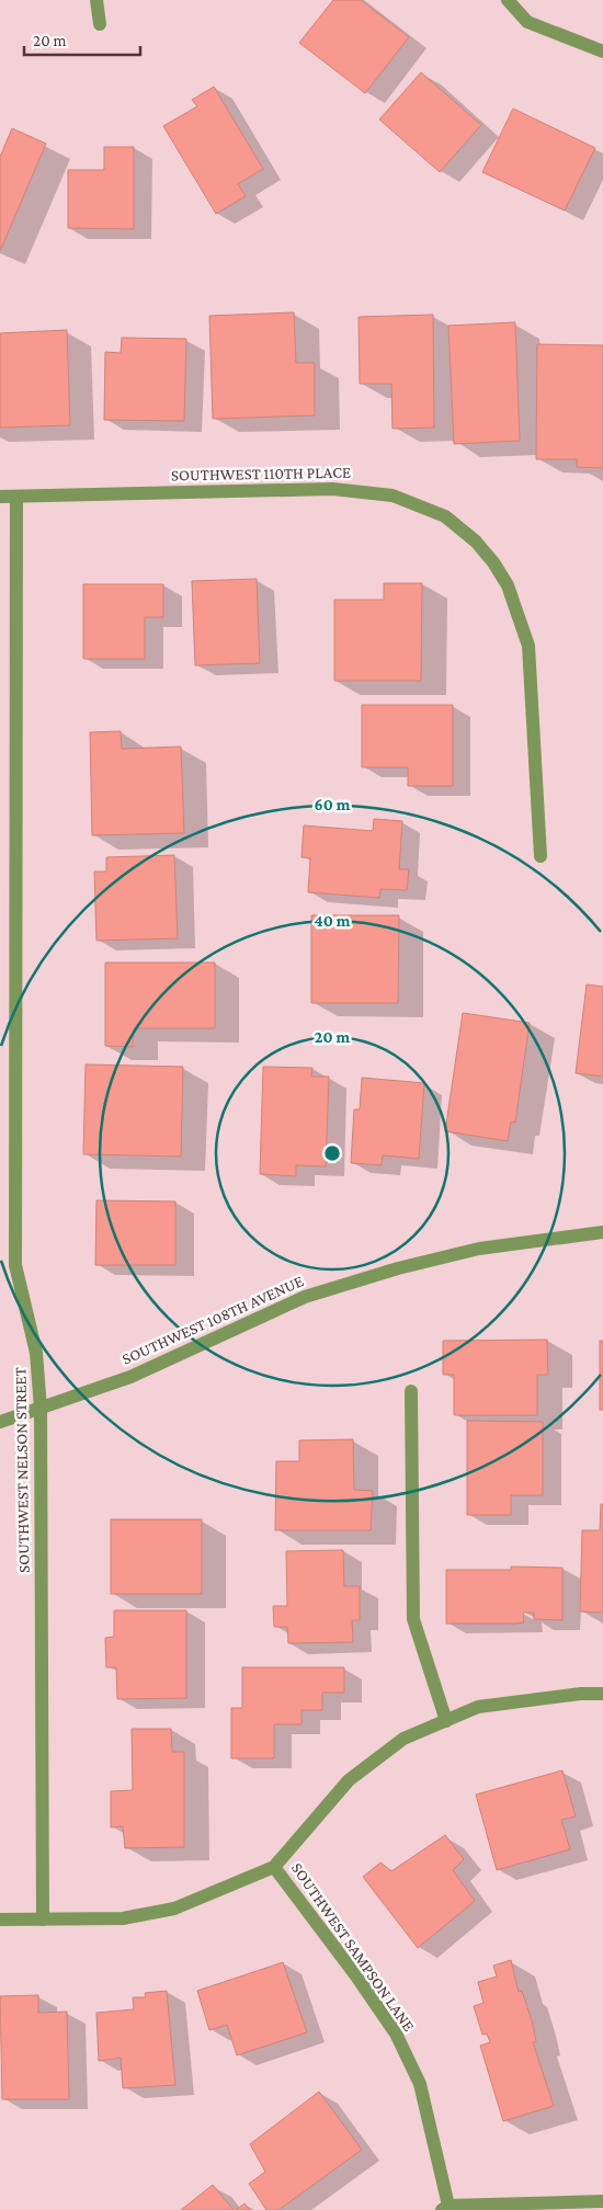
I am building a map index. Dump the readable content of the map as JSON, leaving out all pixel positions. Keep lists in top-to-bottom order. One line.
{"streets":{"street":["SOUTHWEST 110TH PLACE","SOUTHWEST 108TH AVENUE","SOUTHWEST NELSON STREET","SOUTHWEST SAMPSON LANE"]},"crossings":[["SOUTHWEST 110TH PLACE","SOUTHWEST NELSON STREET"],["SOUTHWEST 108TH AVENUE","SOUTHWEST NELSON STREET"]],"scale_bar":"20 m","rings":["60 m","40 m","20 m"]}
